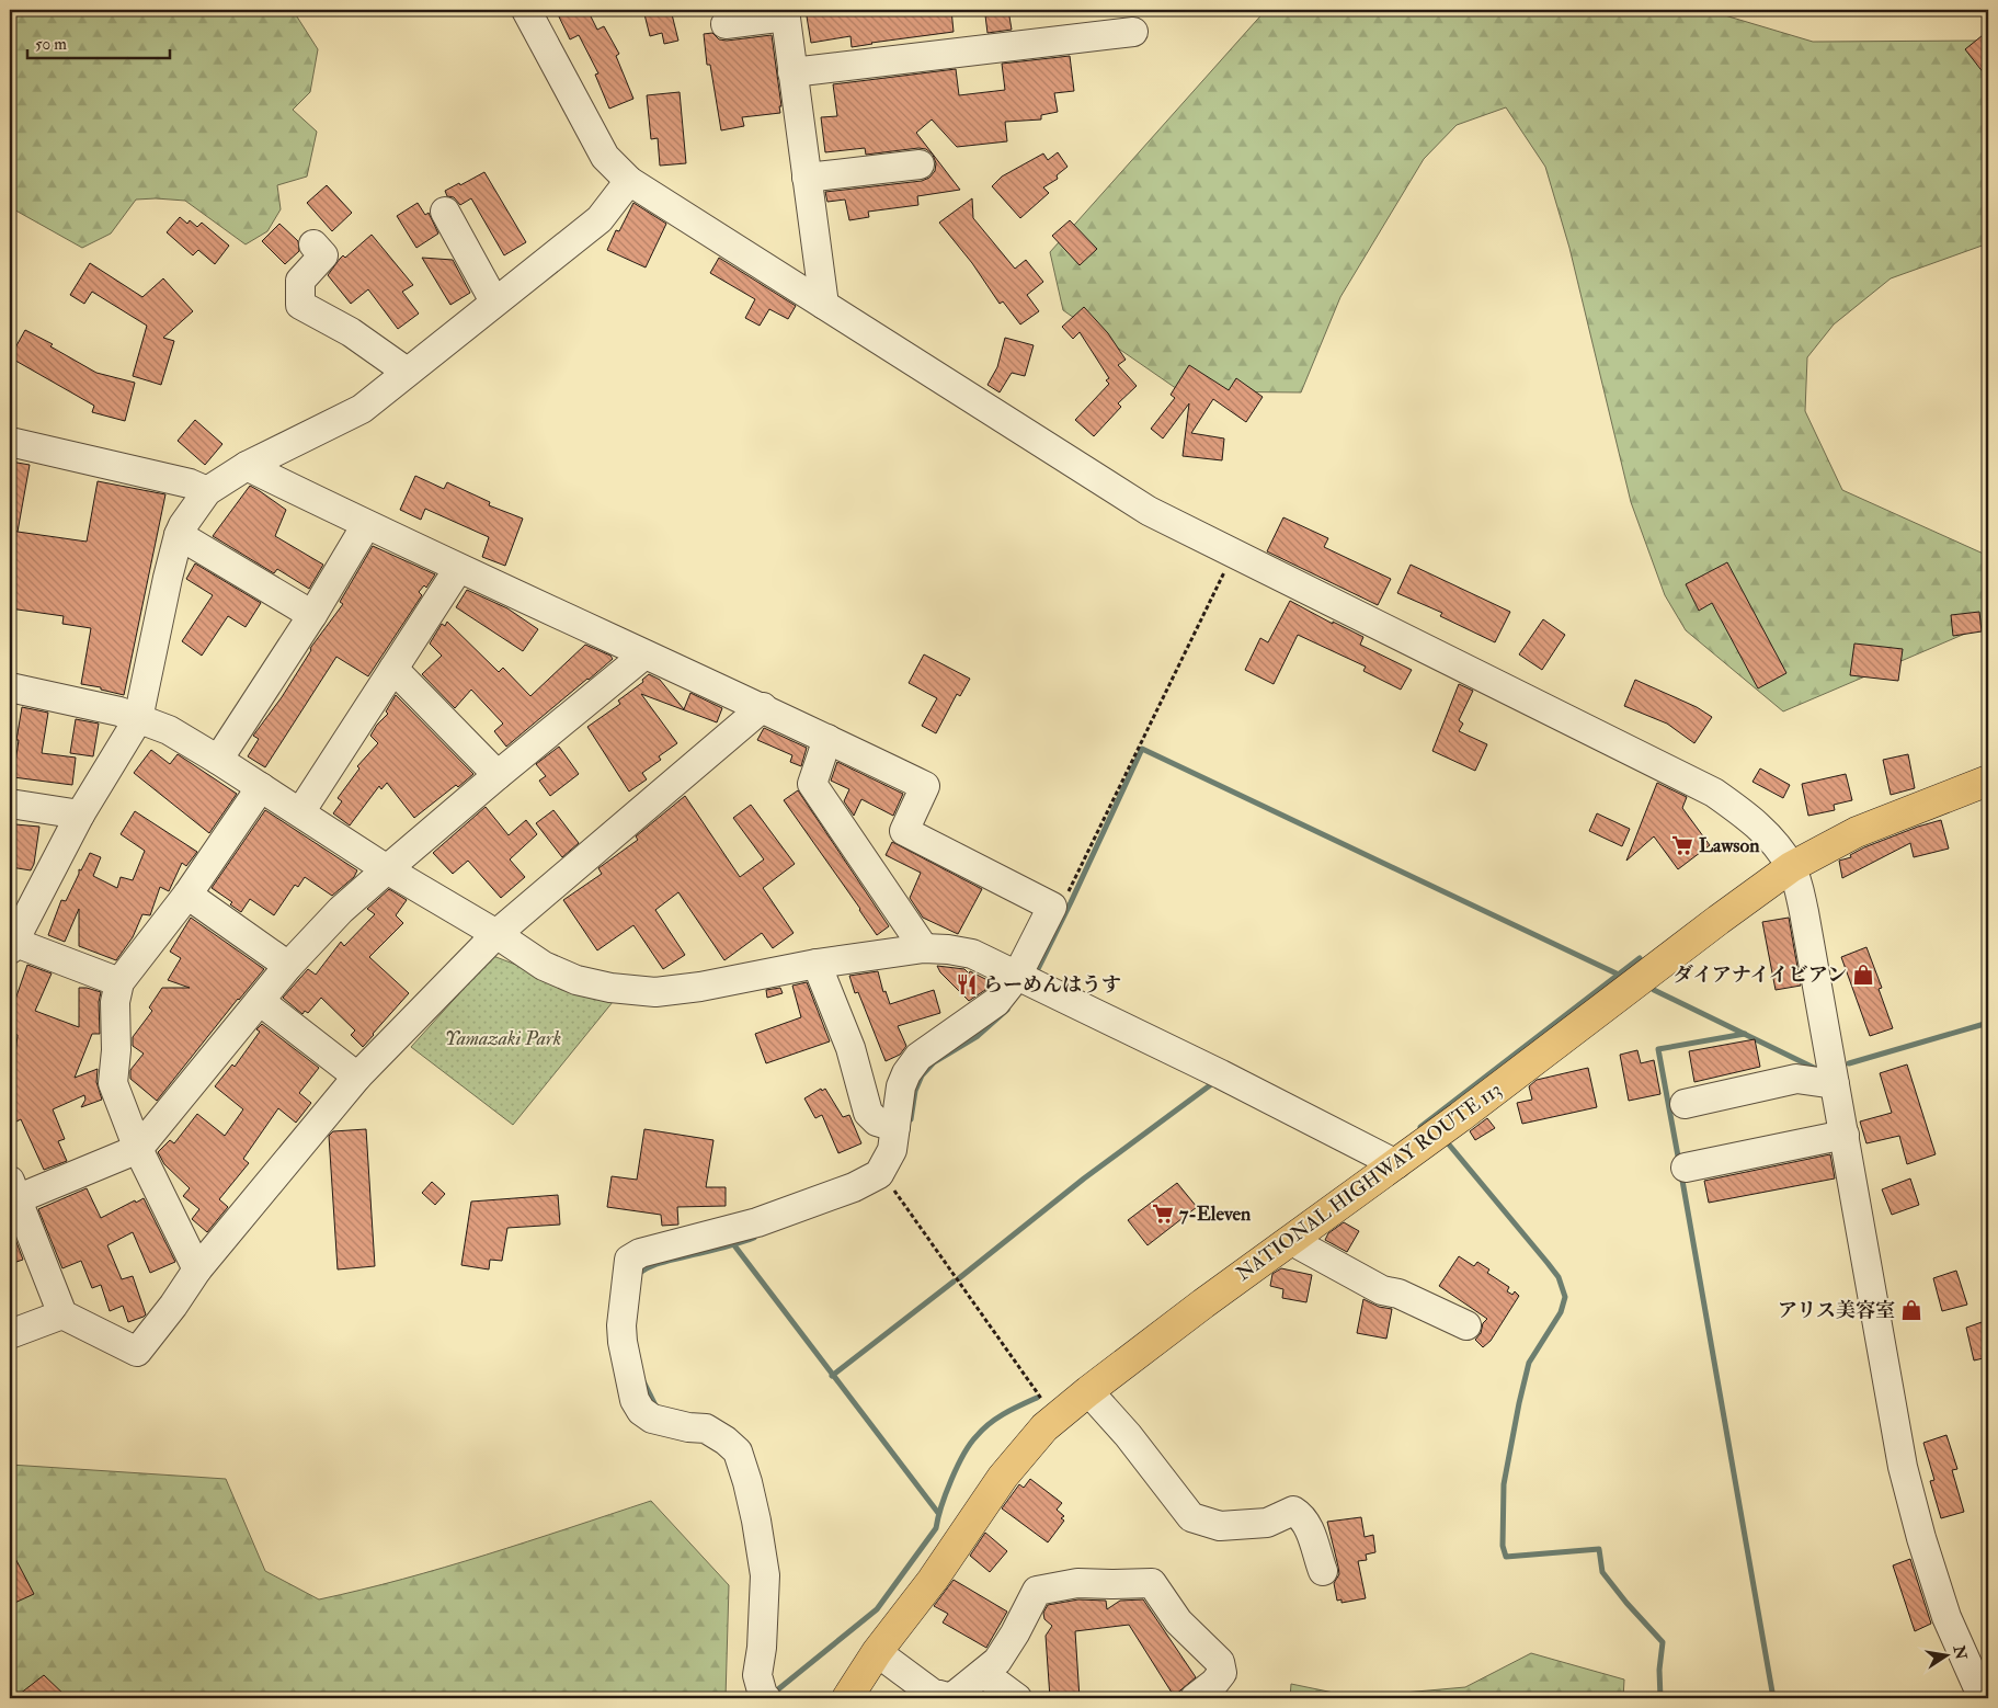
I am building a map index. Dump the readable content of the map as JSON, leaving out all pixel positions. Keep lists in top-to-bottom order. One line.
{"streets":{"highway":["NATIONAL HIGHWAY ROUTE 113"]},"parks":["Yamazaki Park"],"places":{"supermarket":["Lawson","7-Eleven"],"shop":["ダイアナイイビアン","アリス美容室"],"restaurant":["らーめんはうす"]},"scale_bar":"50 m","north":"right"}
